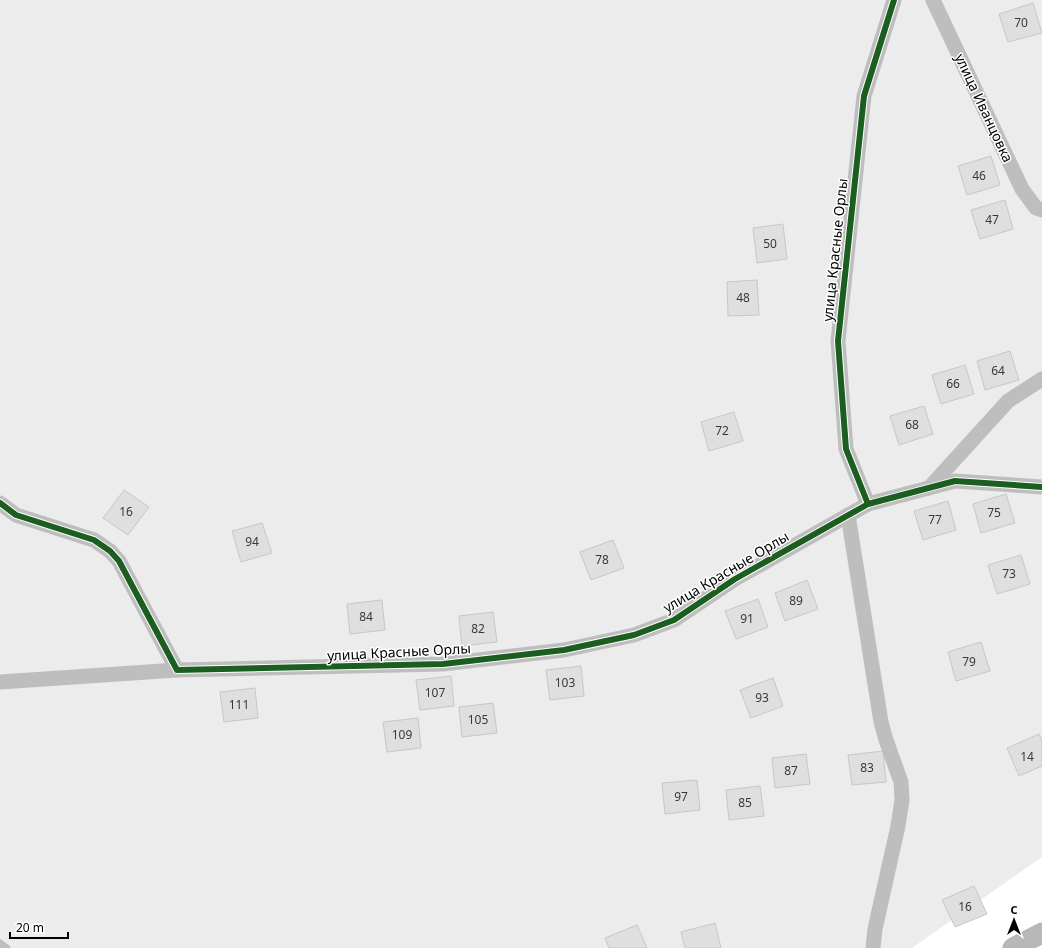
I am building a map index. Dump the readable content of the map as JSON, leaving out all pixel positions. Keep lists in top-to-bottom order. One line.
{"streets":{"street":["улица Иванцовка","улица Красные Орлы"]},"house_numbers":["70","46","47","50","48","64","66","68","72","16","75","77","94","78","73","89","84","91","82","79","103","107","93","111","105","109","14","83","87","97","85","16"],"scale_bar":"20 m","north":"top"}
